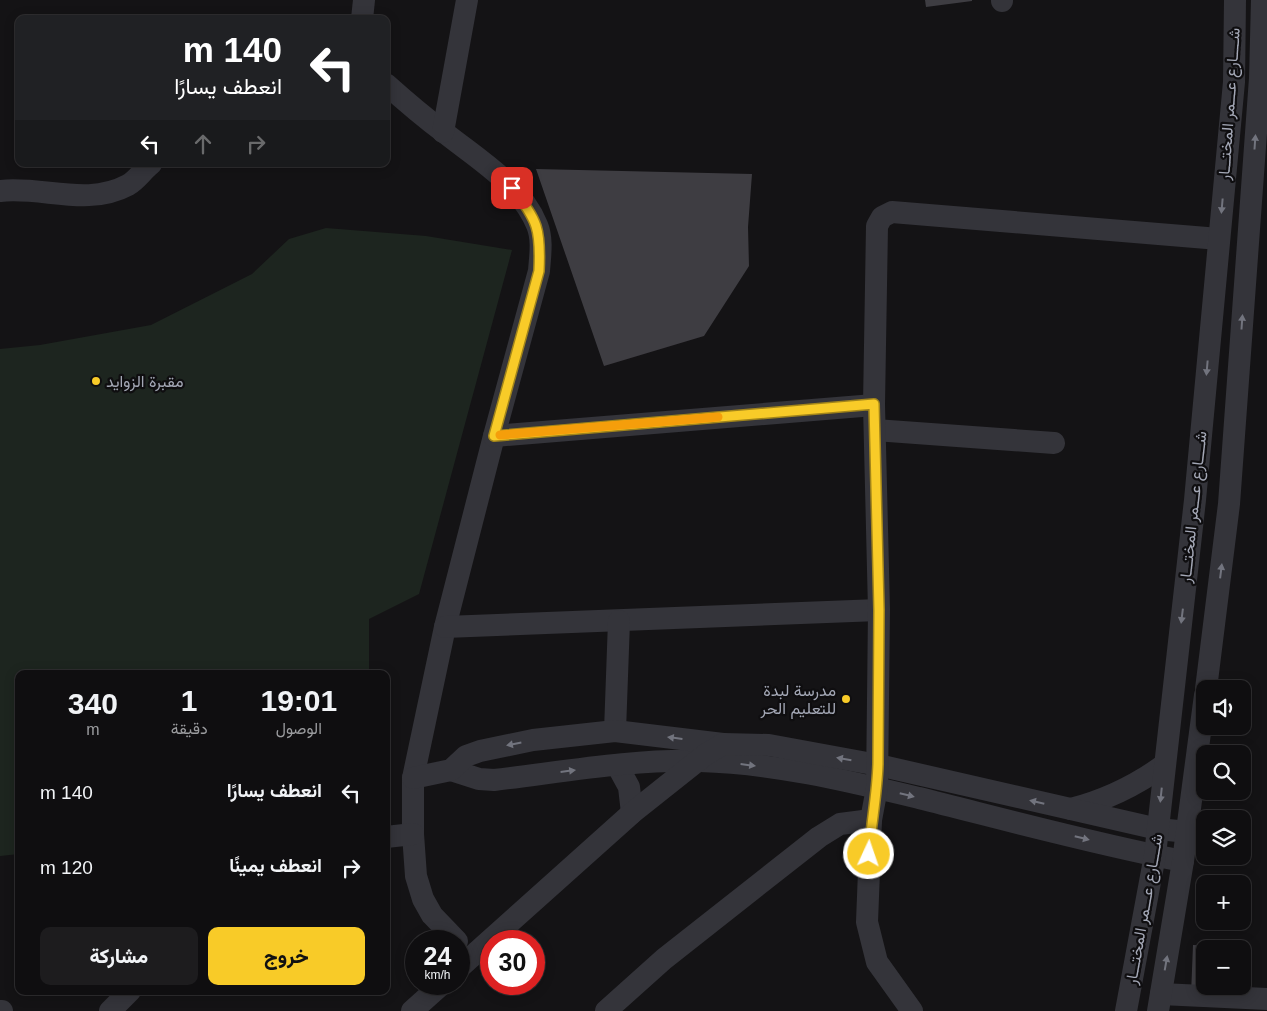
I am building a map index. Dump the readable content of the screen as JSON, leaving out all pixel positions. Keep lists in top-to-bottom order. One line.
{"streets":{"street":["شــــارع عـــمر المختـــار"]},"places":["مقبرة الزوايد","مدرسة لبدة للتعليم الحر"],"page":{"turn":["140 m","انعطف يسارًا"],"eta":["19:01","الوصول","1","دقيقة","340","m"],"map_buttons":["+","−"],"list":[{"name":"انعطف يسارًا","value":"140 m"},{"name":"انعطف يمينًا","value":"120 m"}],"buttons":["خروج","مشاركة"],"speed":"24 km/h","limit":"30"}}
